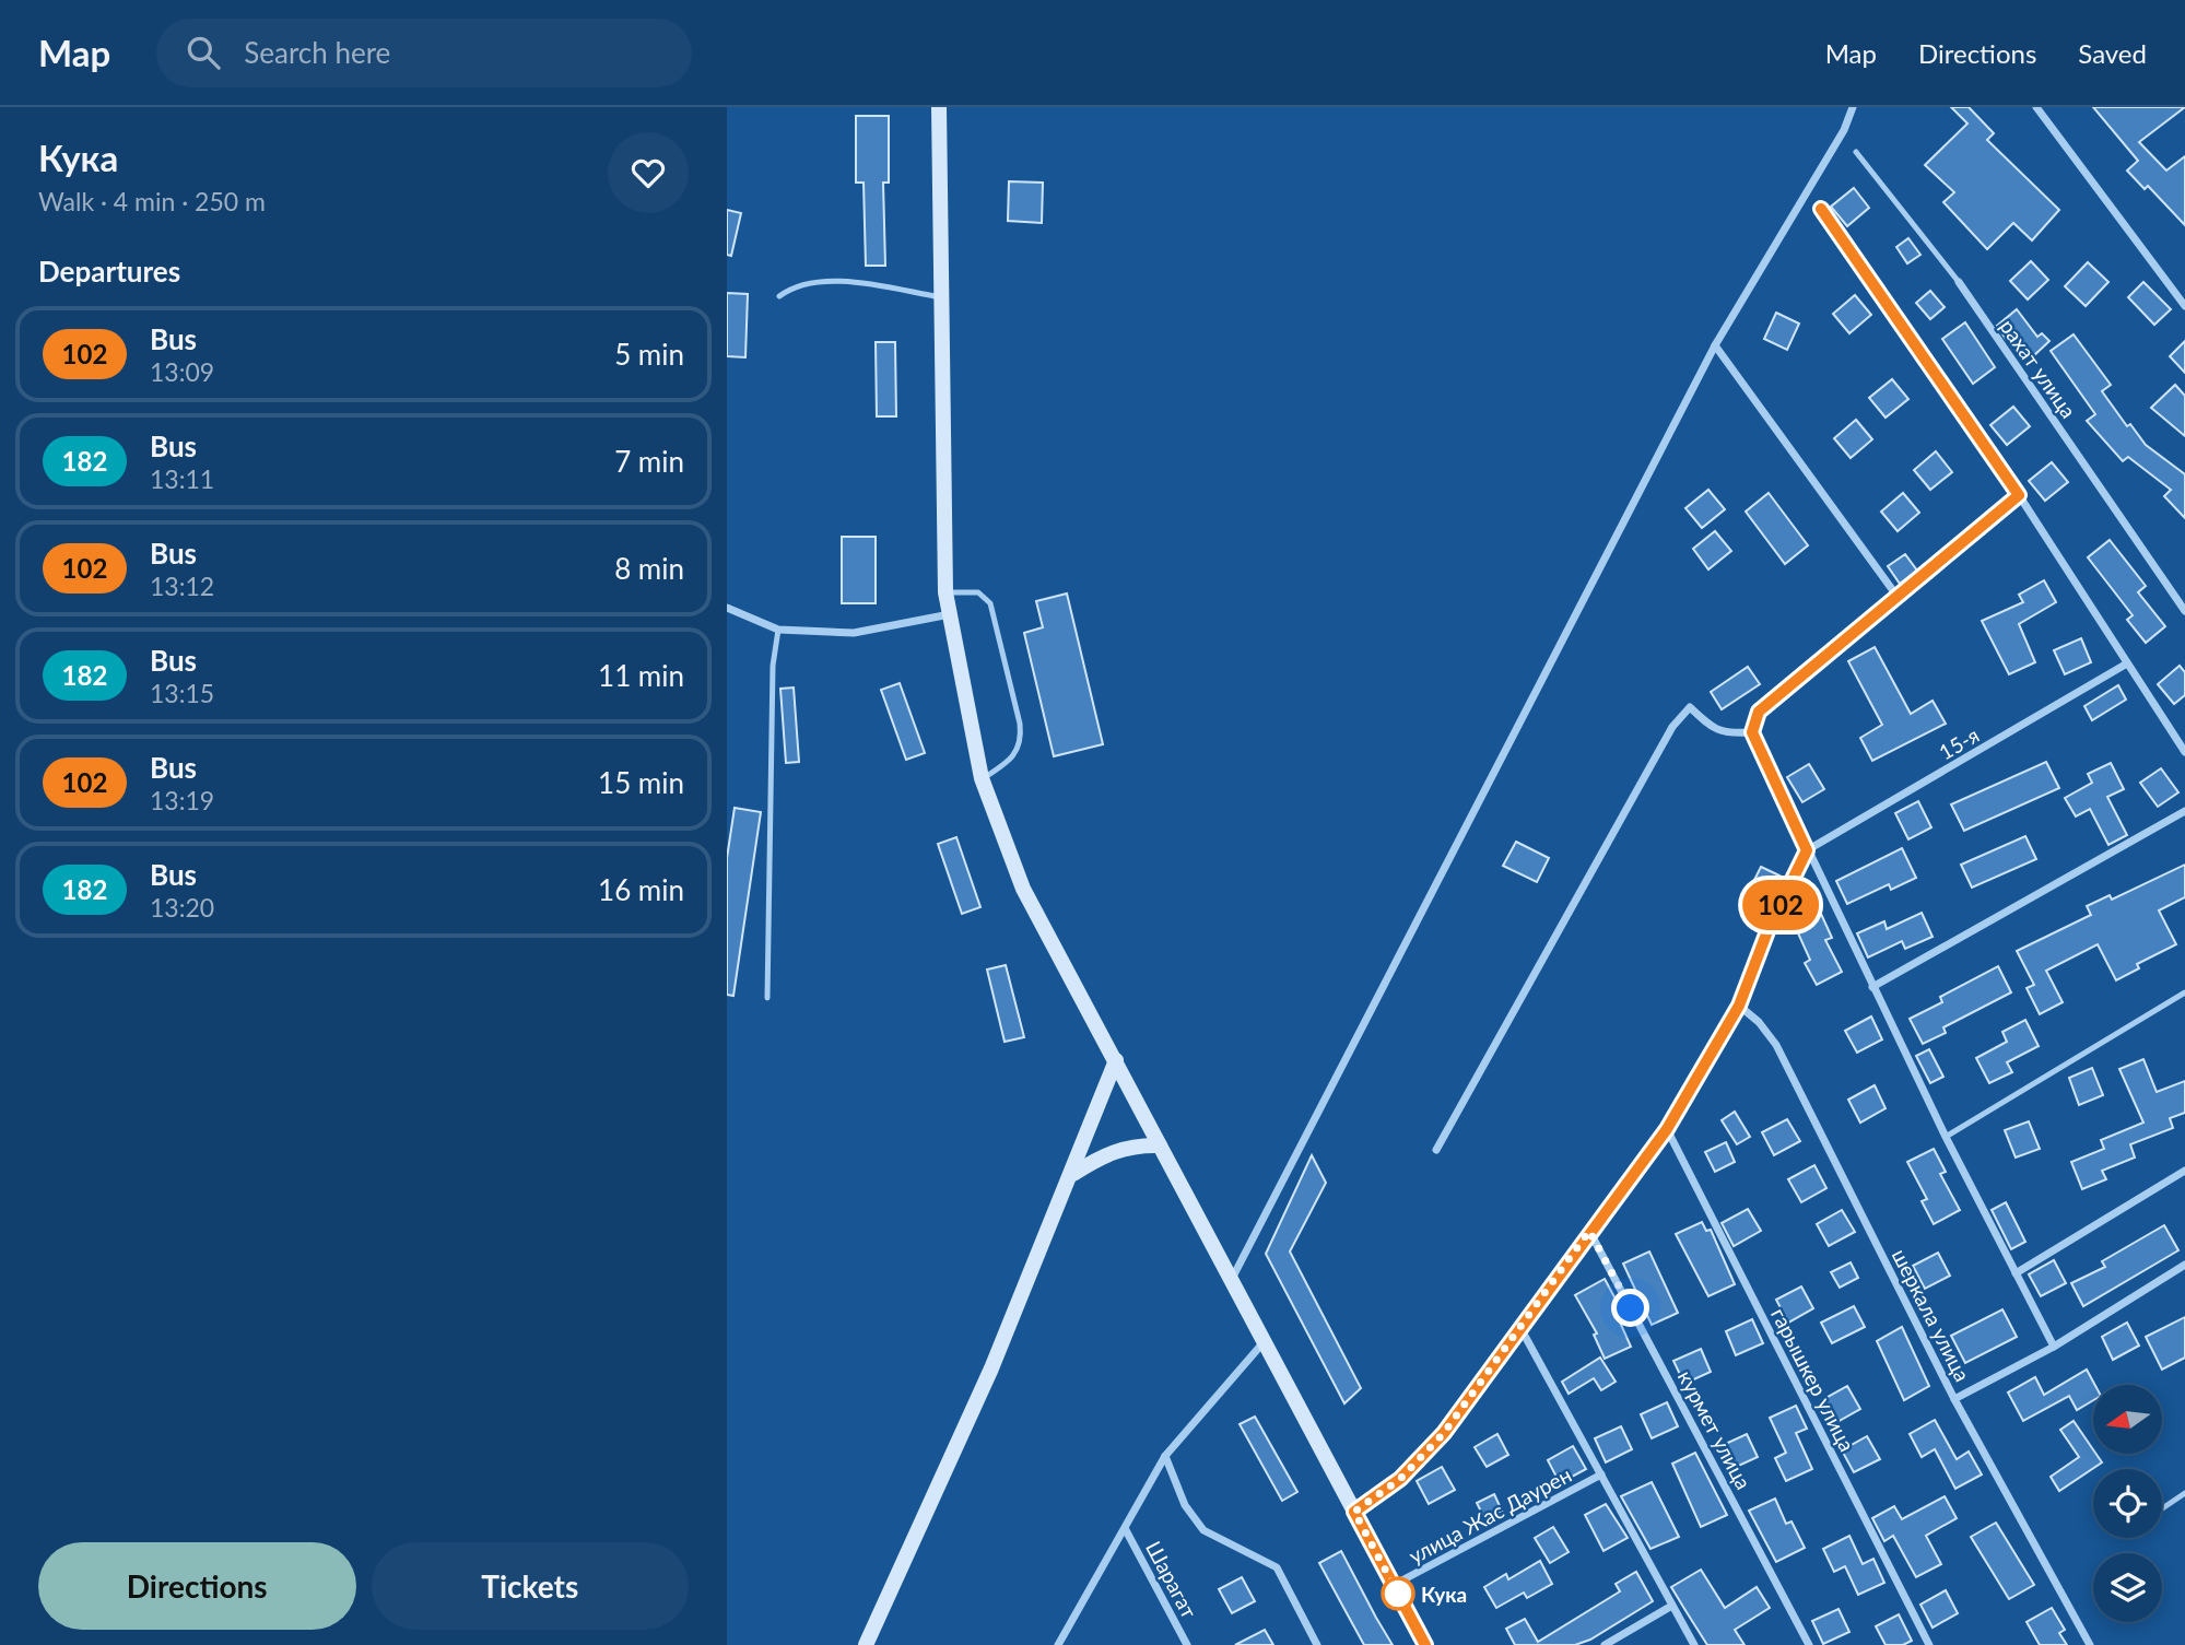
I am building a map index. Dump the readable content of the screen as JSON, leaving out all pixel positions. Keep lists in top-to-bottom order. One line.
{"streets":{"street":["рахат улица","15-я","шеркала улица","гарышкер улица","курмет улица","улица Жас Даурен","Шарагат"]},"places":["Кука"],"lines":["bus line 102"],"north":"left","page":{"header":"Map","search":"Search here","nav":["Map","Directions","Saved"],"heading":[["Кука","Walk · 4 min · 250 m"],"Departures"],"on_map":"102","list":[{"mark":"102","name":"Bus","note":"13:09","value":"5 min"},{"mark":"182","name":"Bus","note":"13:11","value":"7 min"},{"mark":"102","name":"Bus","note":"13:12","value":"8 min"},{"mark":"182","name":"Bus","note":"13:15","value":"11 min"},{"mark":"102","name":"Bus","note":"13:19","value":"15 min"},{"mark":"182","name":"Bus","note":"13:20","value":"16 min"}],"buttons":["Directions","Tickets"]}}
